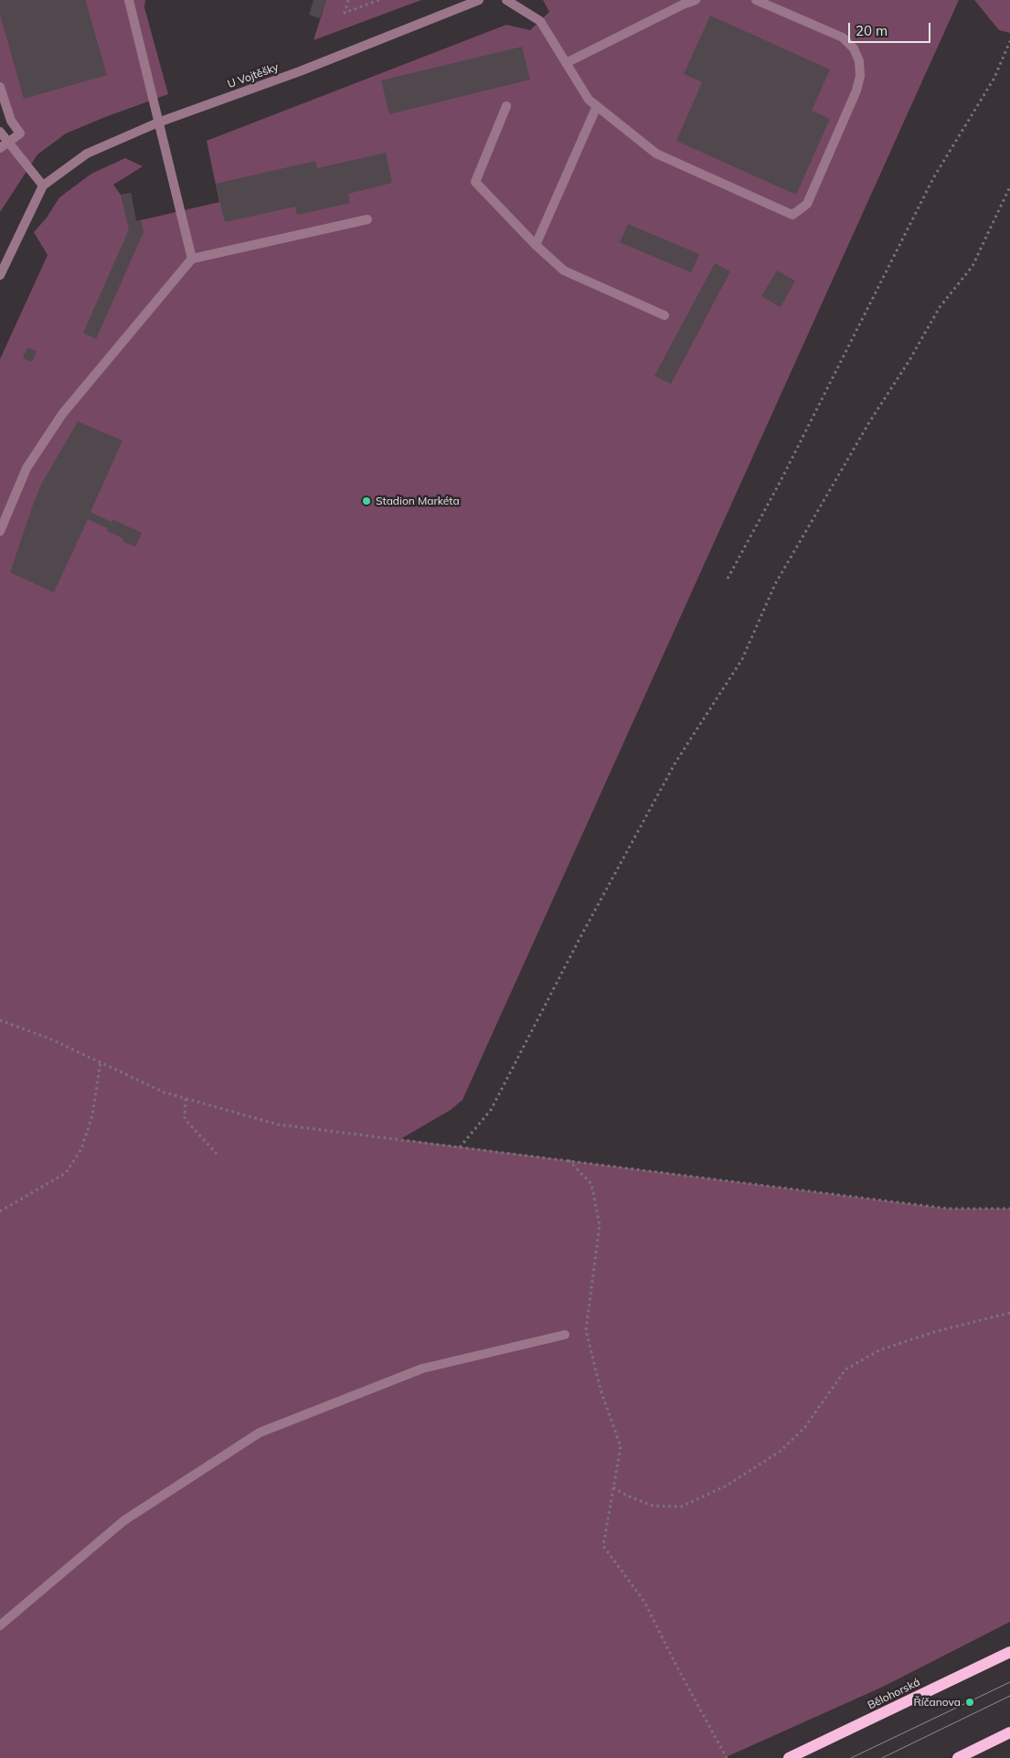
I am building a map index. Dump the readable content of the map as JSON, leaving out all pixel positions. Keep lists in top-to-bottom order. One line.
{"streets":{"main road":["Bělohorská"],"street":["U Vojtěšky"]},"places":["Stadion Markéta","Říčanova"],"scale_bar":"20 m"}
